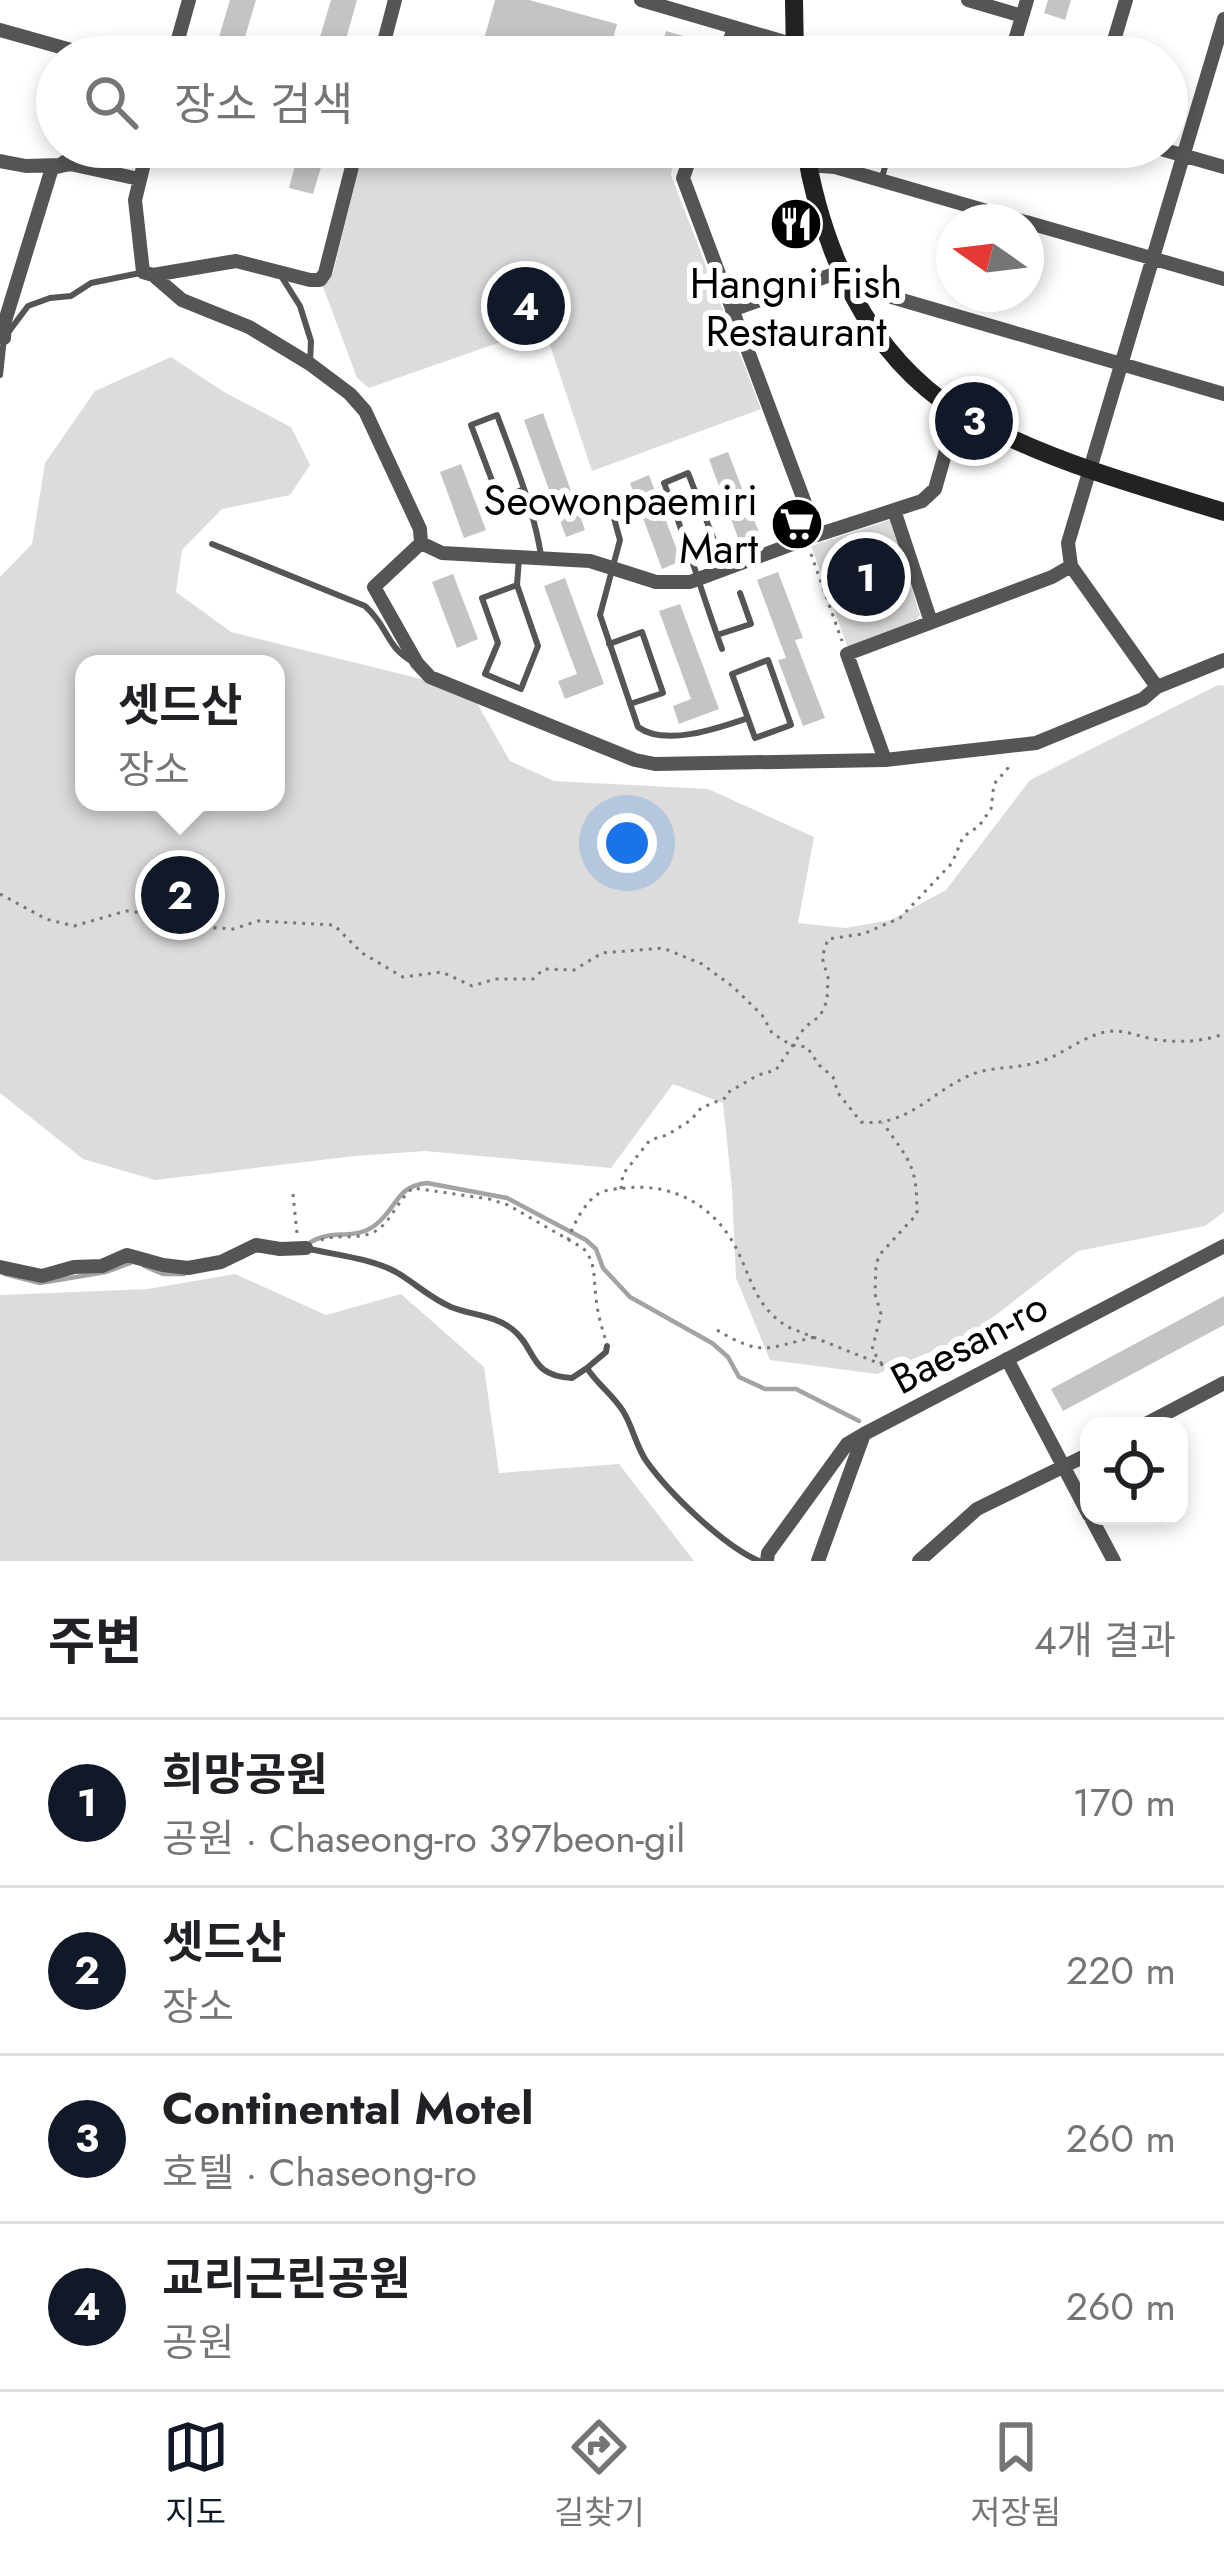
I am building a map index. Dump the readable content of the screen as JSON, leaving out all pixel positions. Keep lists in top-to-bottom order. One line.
{"streets":{"street":["Baesan-ro"]},"places":{"restaurant":["Hangni Fish Restaurant"],"supermarket":["Seowonpaemiri Mart"]},"north":"left","page":{"search":"장소 검색","pins":["4","3","1","2"],"popup":["셋드산","장소"],"heading":["주변","4개 결과"],"list":[{"mark":"1","name":"희망공원","note":"공원 · Chaseong-ro 397beon-gil","value":"170 m"},{"mark":"2","name":"셋드산","note":"장소","value":"220 m"},{"mark":"3","name":"Continental Motel","note":"호텔 · Chaseong-ro","value":"260 m"},{"mark":"4","name":"교리근린공원","note":"공원","value":"260 m"}],"nav":["지도","길찾기","저장됨"]}}
